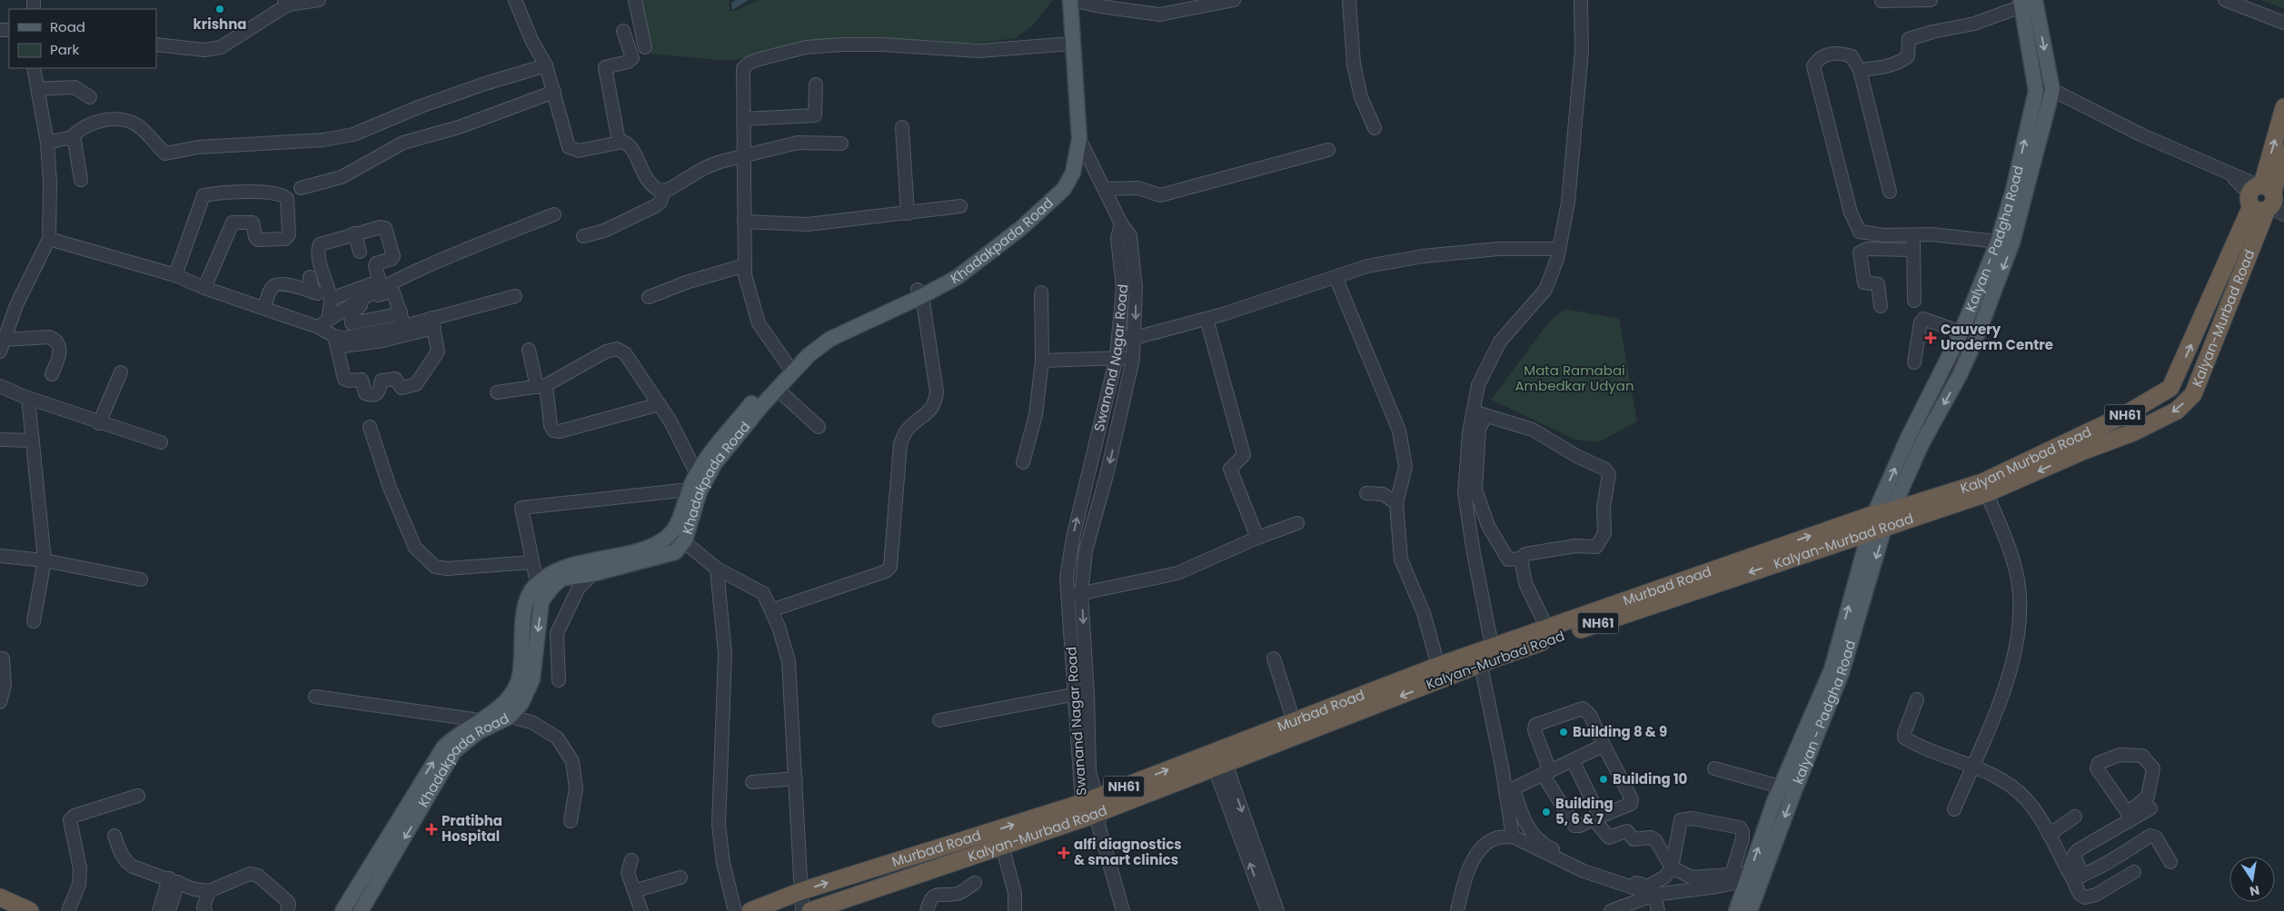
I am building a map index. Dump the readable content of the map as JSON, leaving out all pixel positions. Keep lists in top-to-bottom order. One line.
{"streets":{"highway":["Kalyan-Murbad Road","NH61","Kalyan Murbad Road","Murbad Road"],"main road":["Kalyan - Padgha Road","Khadakpada Road","Swanand Nagar Road","kalyan - Padgha Road"]},"crossings":[["Kalyan - Padgha Road","Kalyan-Murbad Road"],["Kalyan - Padgha Road","Kalyan Murbad Road"],["Kalyan - Padgha Road","Murbad Road"],["Kalyan - Padgha Road","kalyan - Padgha Road"],["Kalyan-Murbad Road","Swanand Nagar Road"],["Kalyan-Murbad Road","Kalyan Murbad Road"],["Kalyan-Murbad Road","Murbad Road"],["Kalyan-Murbad Road","kalyan - Padgha Road"],["Swanand Nagar Road","Murbad Road"],["NH61","Kalyan Murbad Road"],["Kalyan Murbad Road","Murbad Road"],["Murbad Road","kalyan - Padgha Road"]],"one_way":["Murbad Road"],"parks":["Mata Ramabai Ambedkar Udyan"],"places":{"other":["krishna","Building 8 & 9","Building 10","Building 5, 6 & 7"],"health":["Cauvery Uroderm Centre","Pratibha Hospital","alfi diagnostics & smart clinics"]},"legend":["Road","Park"],"north":"bottom"}
